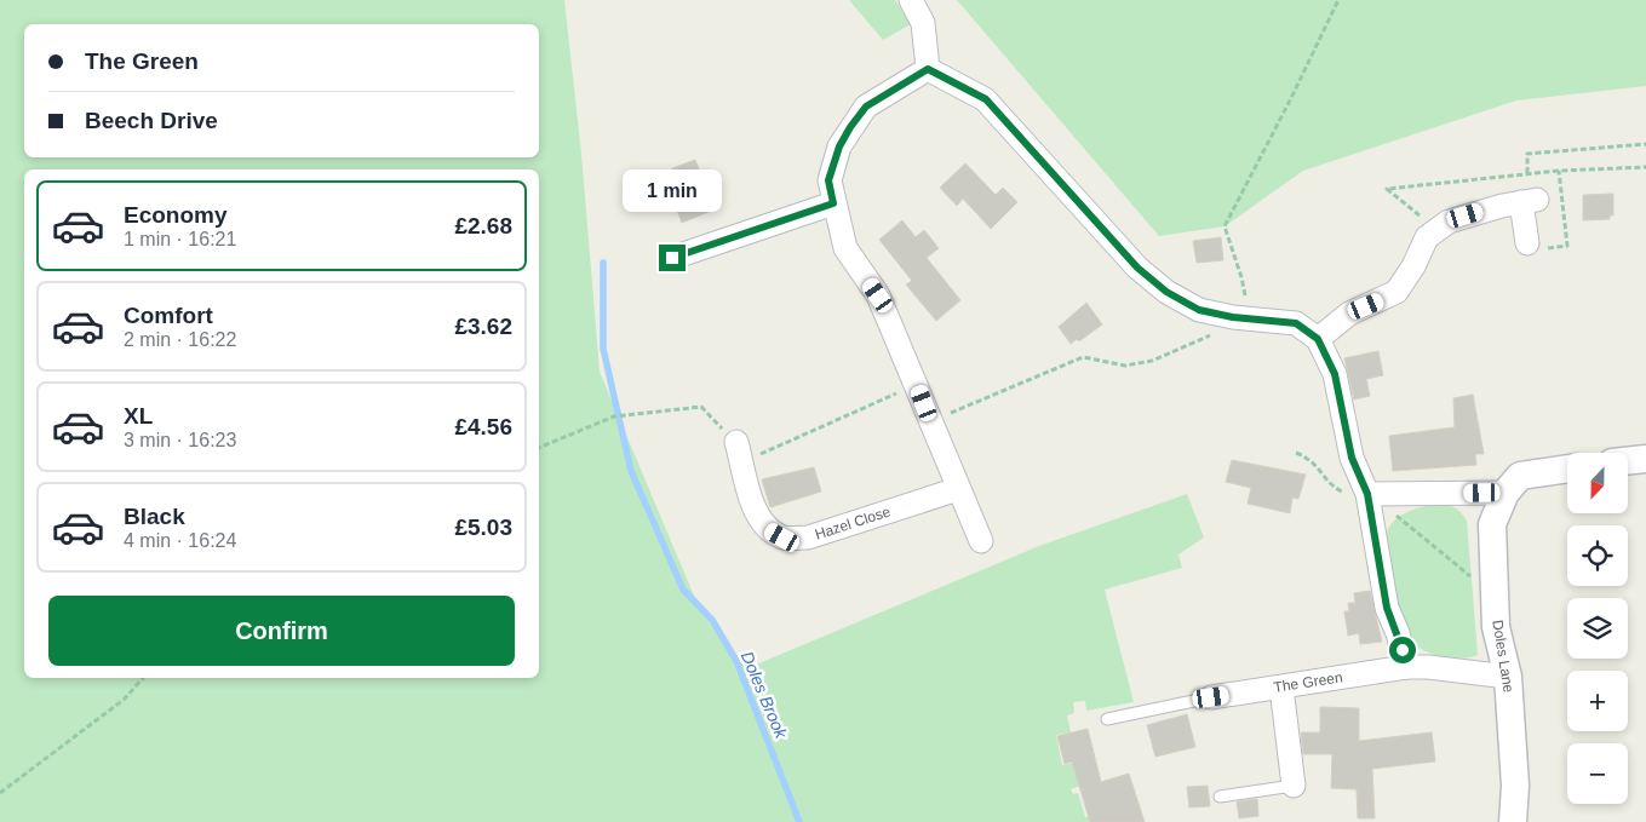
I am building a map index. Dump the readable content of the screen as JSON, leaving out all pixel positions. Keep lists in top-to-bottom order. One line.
{"streets":{"street":["Hazel Close","Doles Lane","The Green"]},"crossings":[["Doles Lane","The Green"]],"water":["Doles Brook"],"north":"bottom","page":{"banner":["The Green","Beech Drive"],"bubble":"1 min","list":[{"name":"Economy","note":"1 min · 16:21","value":"£2.68"},{"name":"Comfort","note":"2 min · 16:22","value":"£3.62"},{"name":"XL","note":"3 min · 16:23","value":"£4.56"},{"name":"Black","note":"4 min · 16:24","value":"£5.03"}],"map_buttons":["+","−"],"buttons":"Confirm"}}
